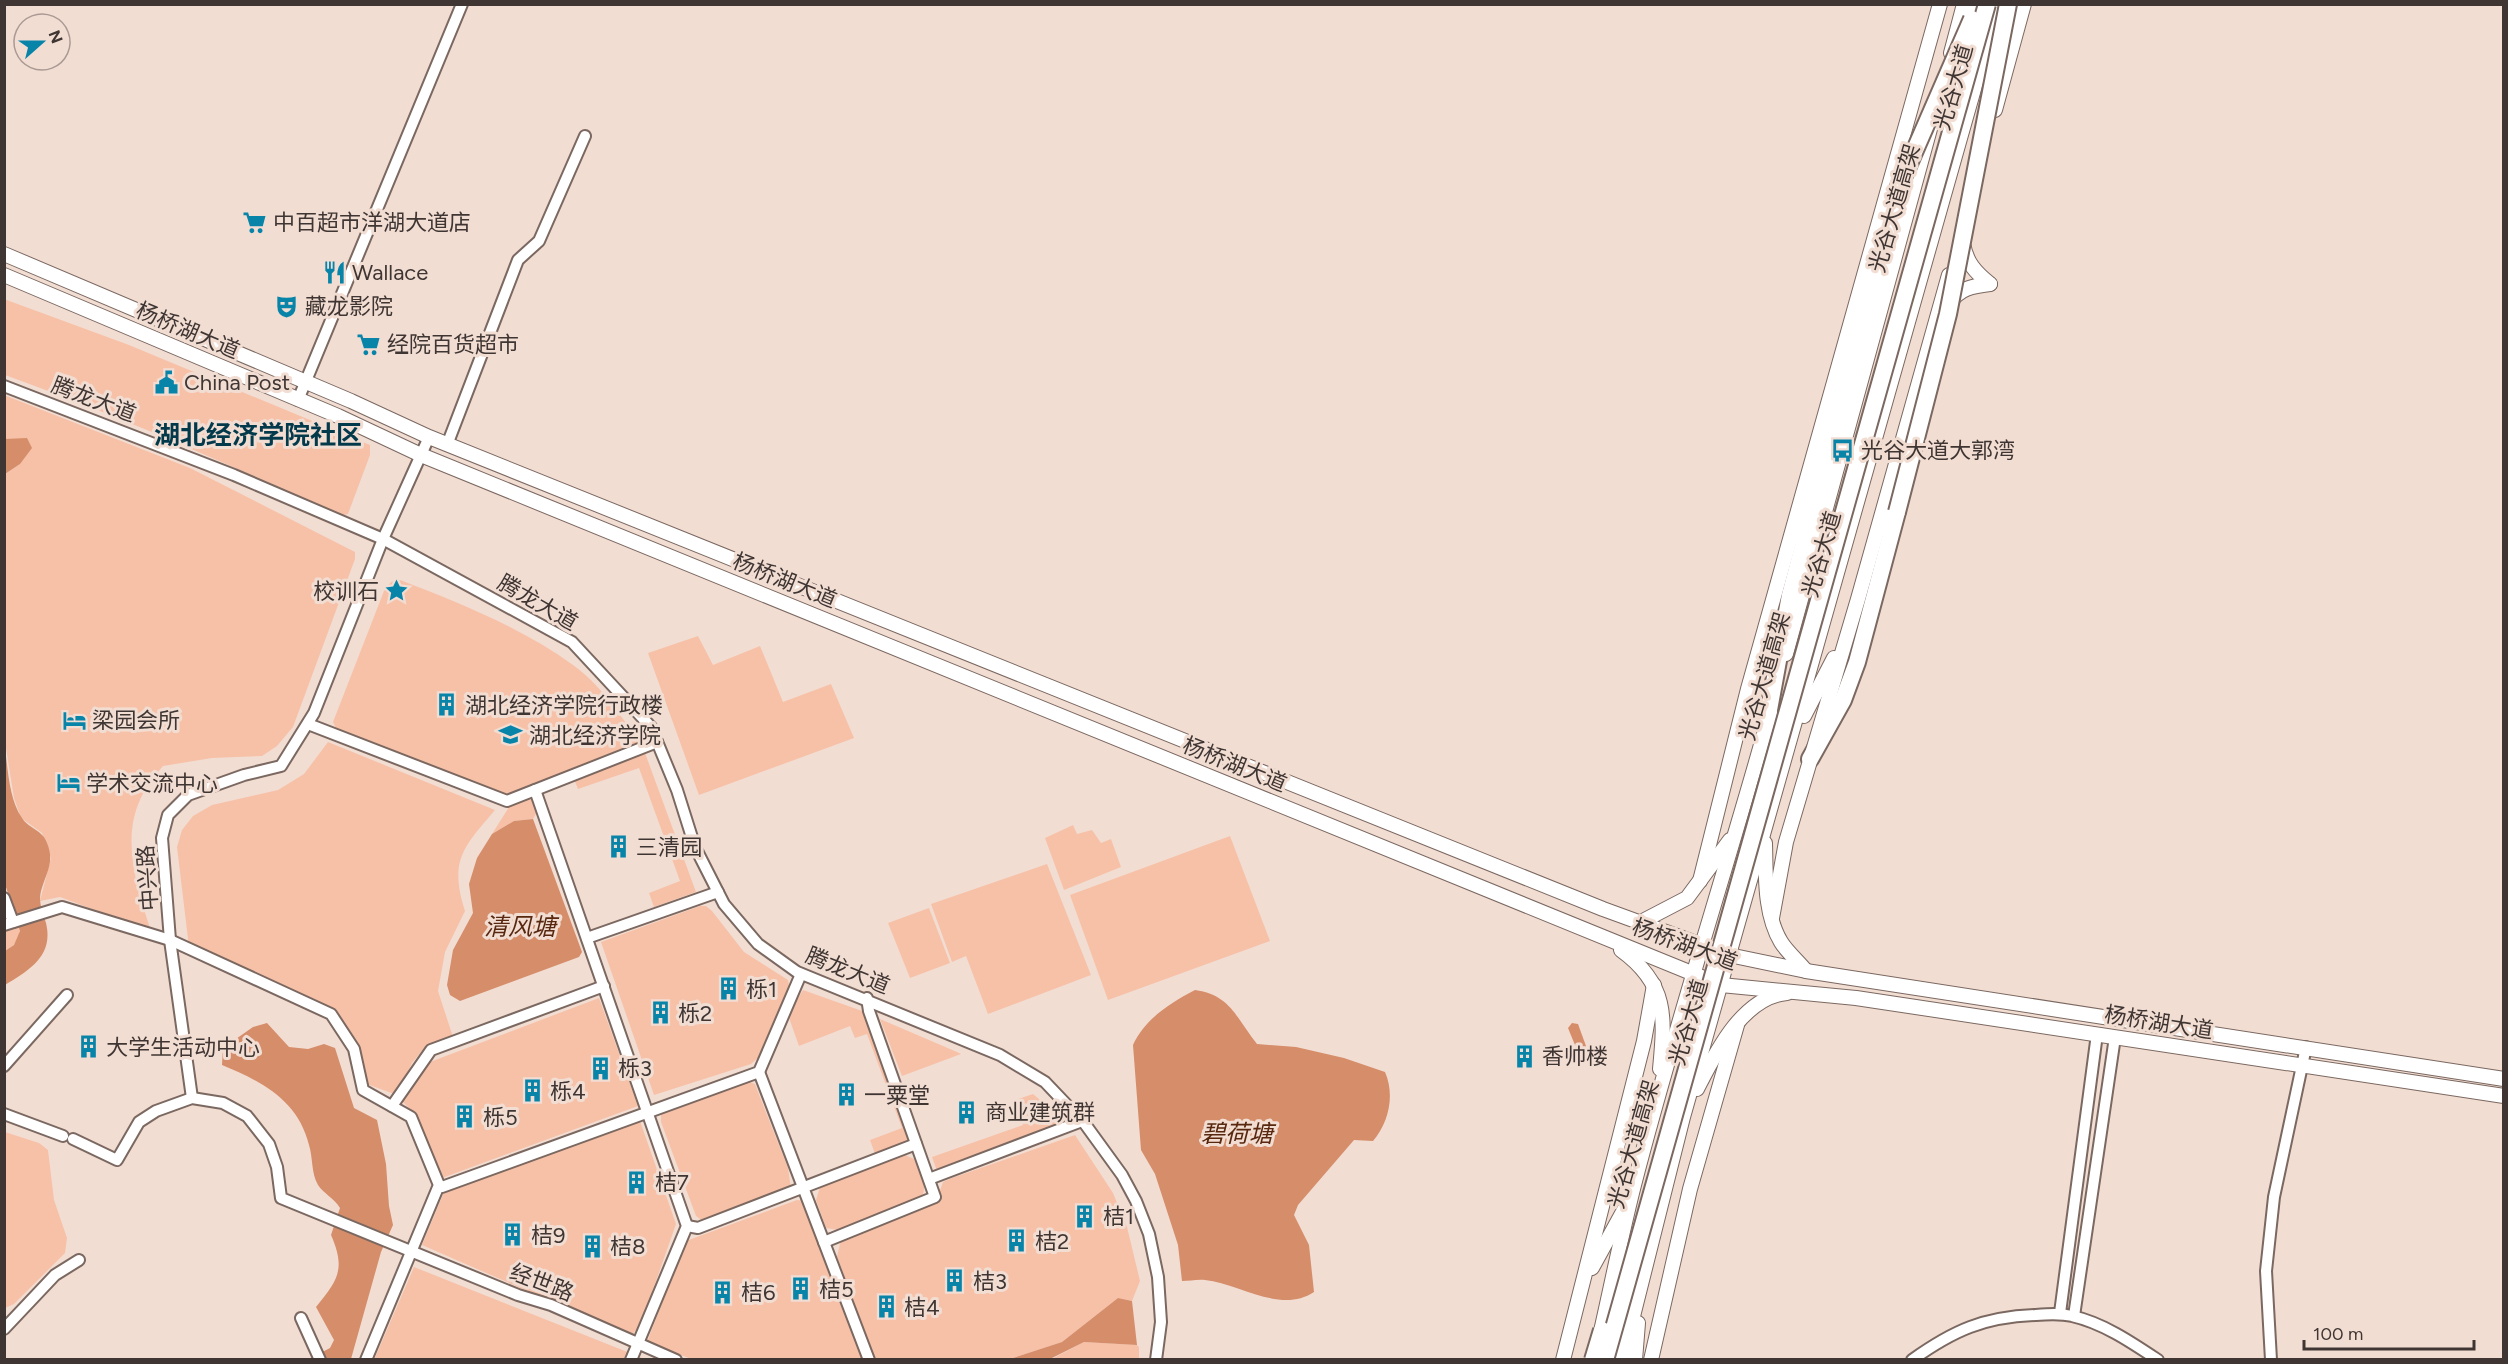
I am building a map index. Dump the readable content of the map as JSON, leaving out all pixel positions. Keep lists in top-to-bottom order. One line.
{"streets":{"highway":["光谷大道高架"],"main road":["光谷大道","杨桥湖大道"],"street":["腾龙大道","中兴路","经世路"]},"crossings":[["光谷大道","光谷大道高架"],["光谷大道","杨桥湖大道"],["杨桥湖大道","中兴路"],["腾龙大道","中兴路"],["中兴路","经世路"]],"districts":["湖北经济学院社区"],"water":["清风塘","碧荷塘"],"places":{"supermarket":["中百超市洋湖大道店","经院百货超市"],"restaurant":["Wallace"],"theatre":["藏龙影院"],"public building":["China Post"],"bus stop":["光谷大道大郭湾"],"place":["校训石"],"building":["湖北经济学院行政楼","三清园","栎1","栎2","大学生活动中心","香帅楼","栎3","栎4","一粟堂","商业建筑群","栎5","桔7","桔1","桔9","桔2","桔8","桔3","桔5","桔6","桔4"],"hotel":["梁园会所","学术交流中心"],"school or university":["湖北经济学院"]},"scale_bar":"100 m","north":"right"}
